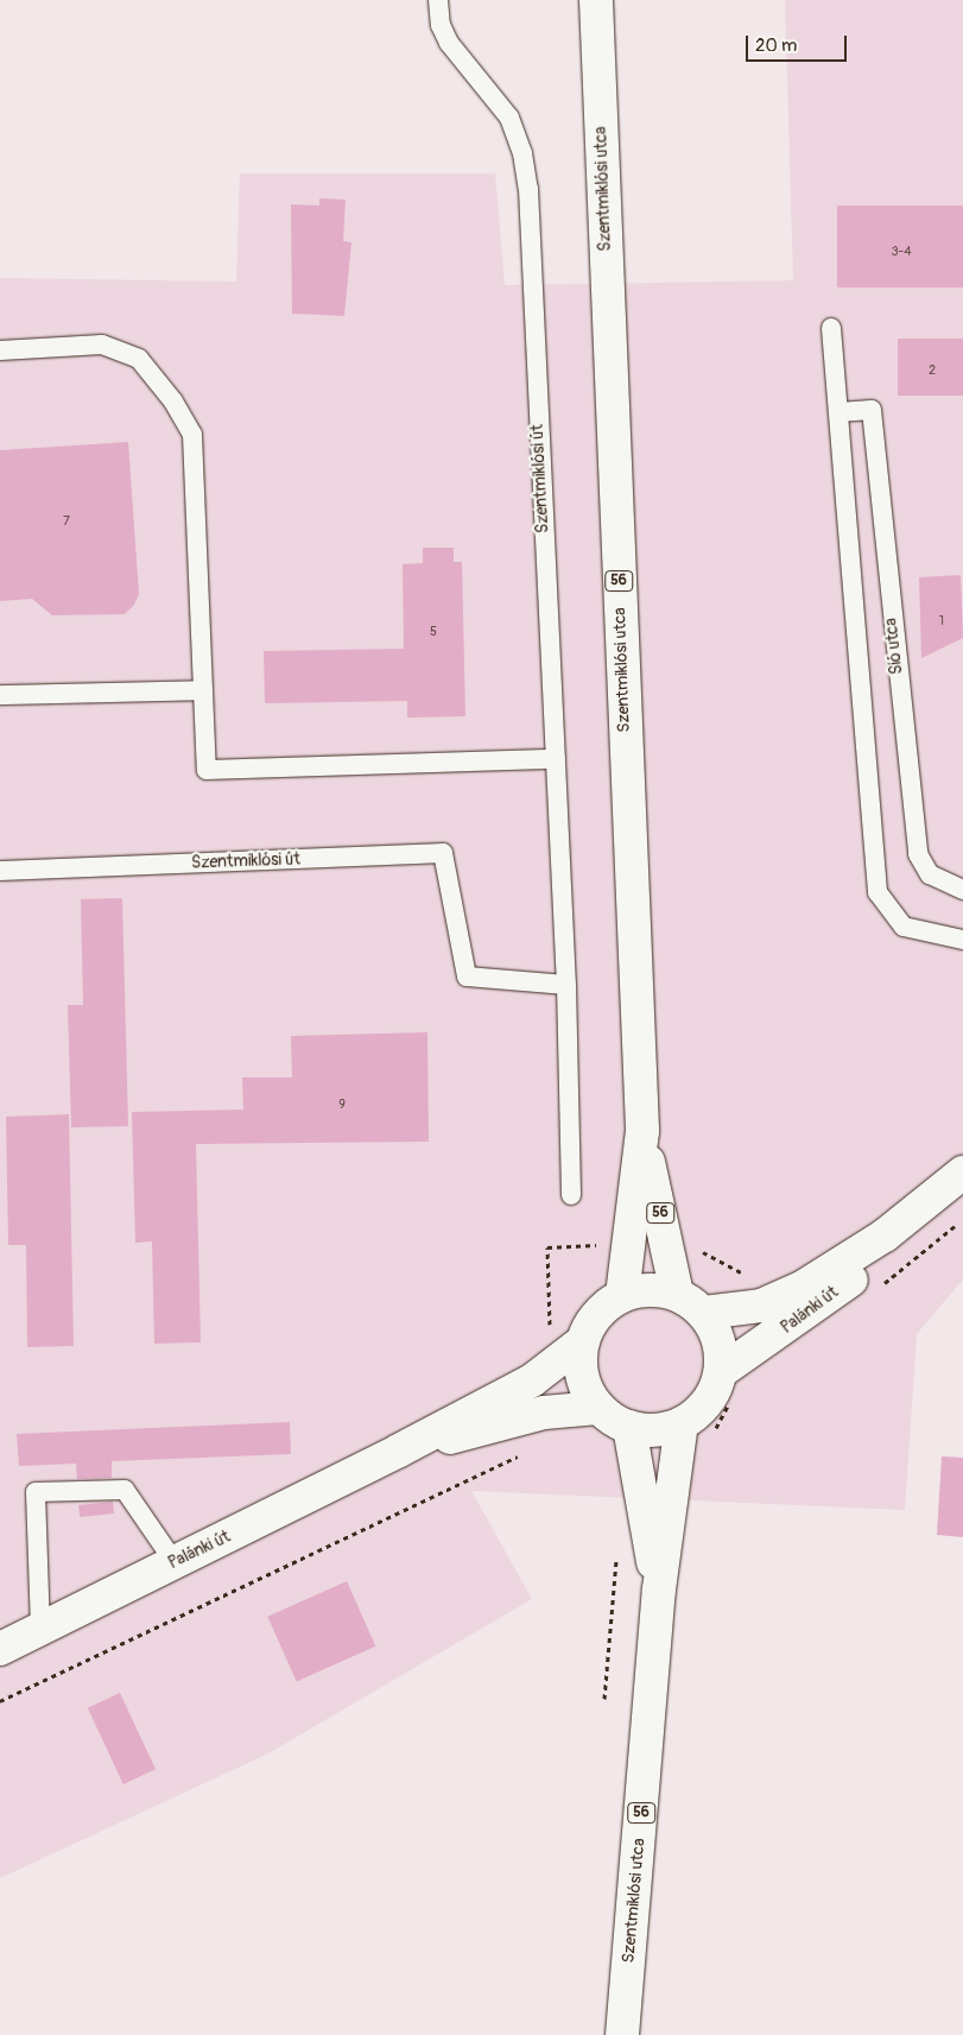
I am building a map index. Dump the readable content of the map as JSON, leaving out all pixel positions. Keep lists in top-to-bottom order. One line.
{"streets":{"main road":["Szentmiklósi utca","56","Palánki út"],"lane":["Szentmiklósi út","Sió utca"]},"crossings":[["Szentmiklósi utca","56"],["56","Palánki út"]],"house_numbers":["3-4","2","7","1","5","9"],"scale_bar":"20 m"}
